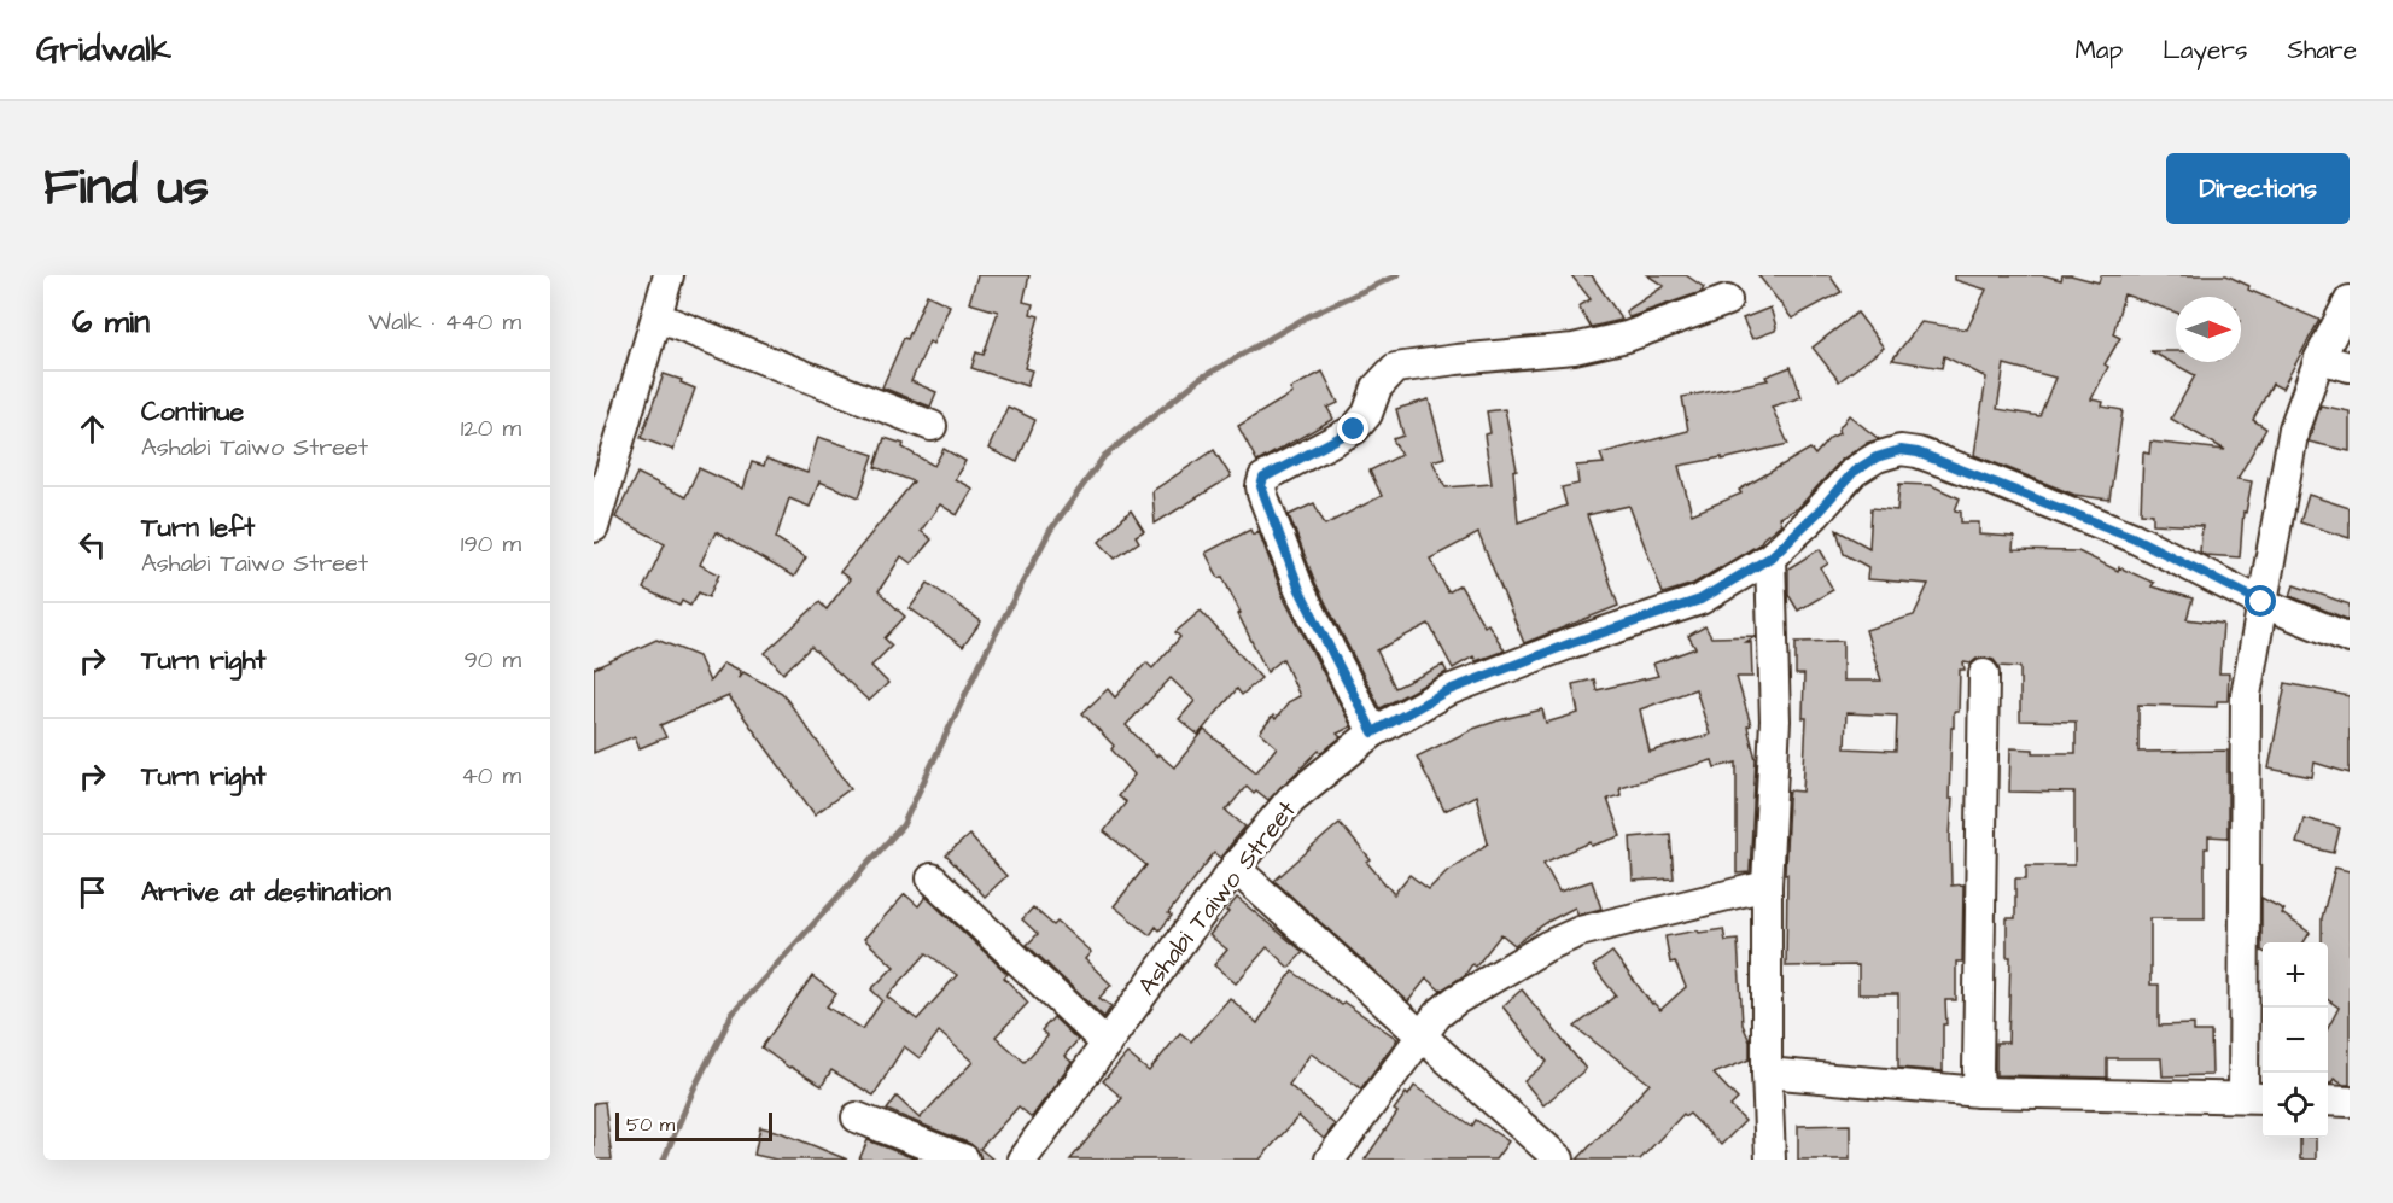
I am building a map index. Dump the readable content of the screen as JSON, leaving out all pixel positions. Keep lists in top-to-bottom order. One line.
{"streets":{"street":["Ashabi Taiwo Street"]},"scale_bar":"50 m","north":"right","page":{"header":"Gridwalk","nav":["Map","Layers","Share"],"title":"Find us","buttons":"Directions","heading":["6 min","Walk · 440 m"],"list":[["Continue","Ashabi Taiwo Street","120 m"],["Turn left","Ashabi Taiwo Street","190 m"],["Turn right","90 m"],["Turn right","40 m"],"Arrive at destination"],"map_buttons":["+","−"],"scale":"50 m"}}
